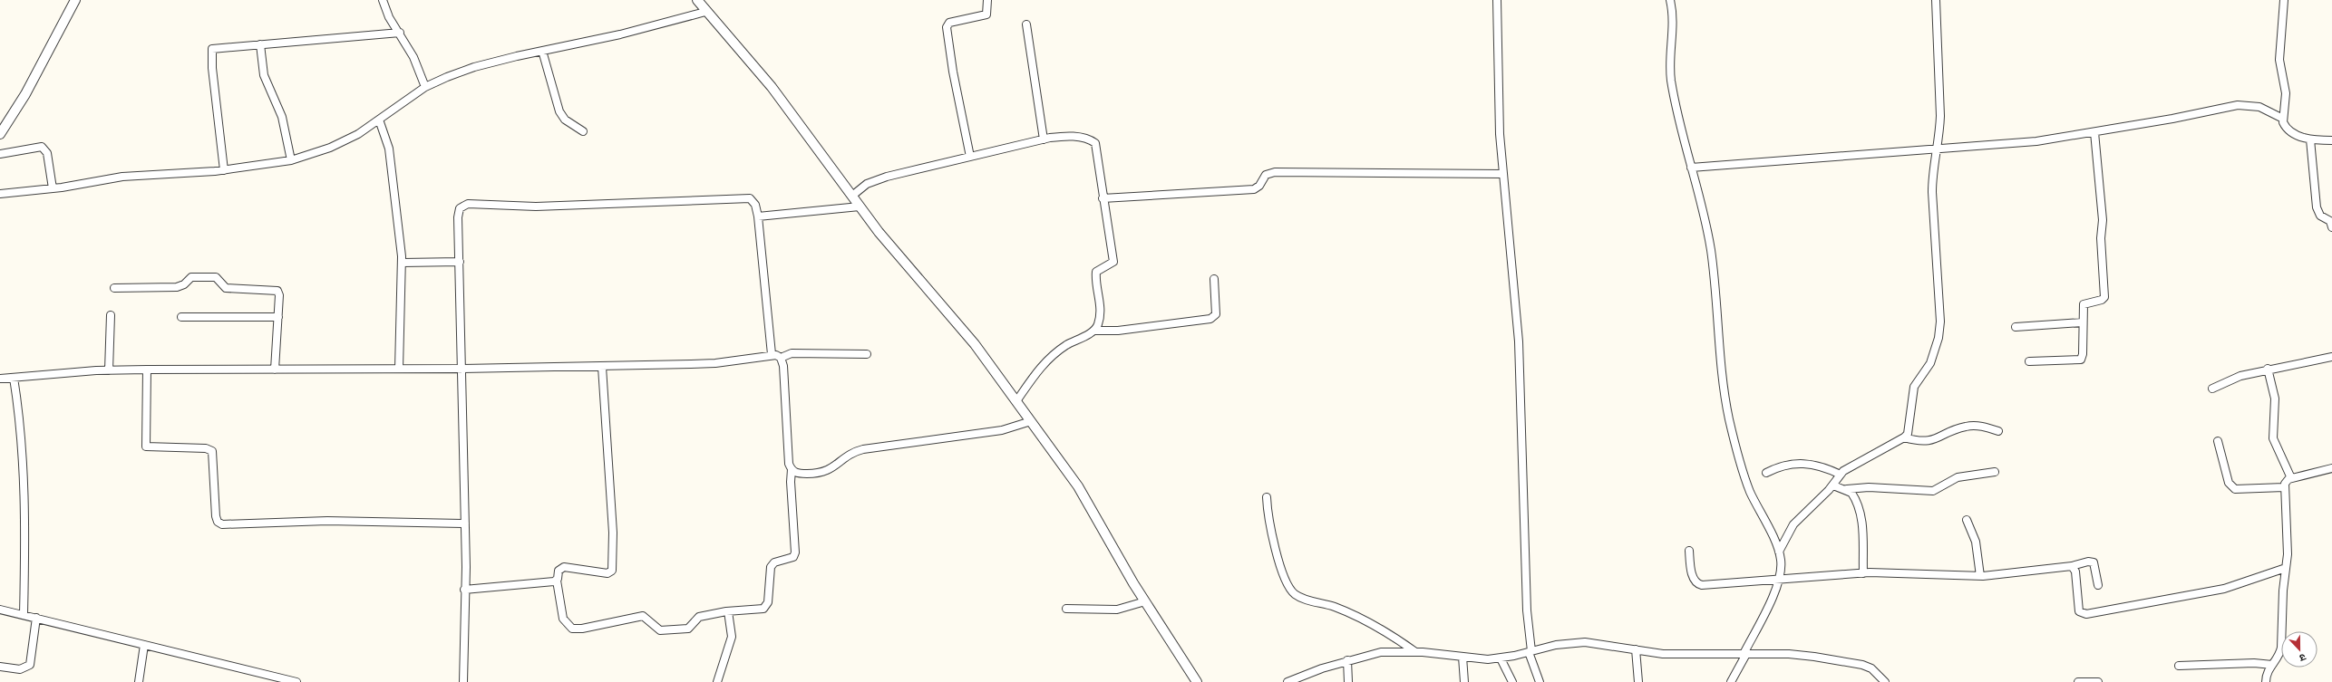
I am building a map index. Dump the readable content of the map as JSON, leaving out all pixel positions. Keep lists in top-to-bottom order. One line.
{"north":"bottom"}
